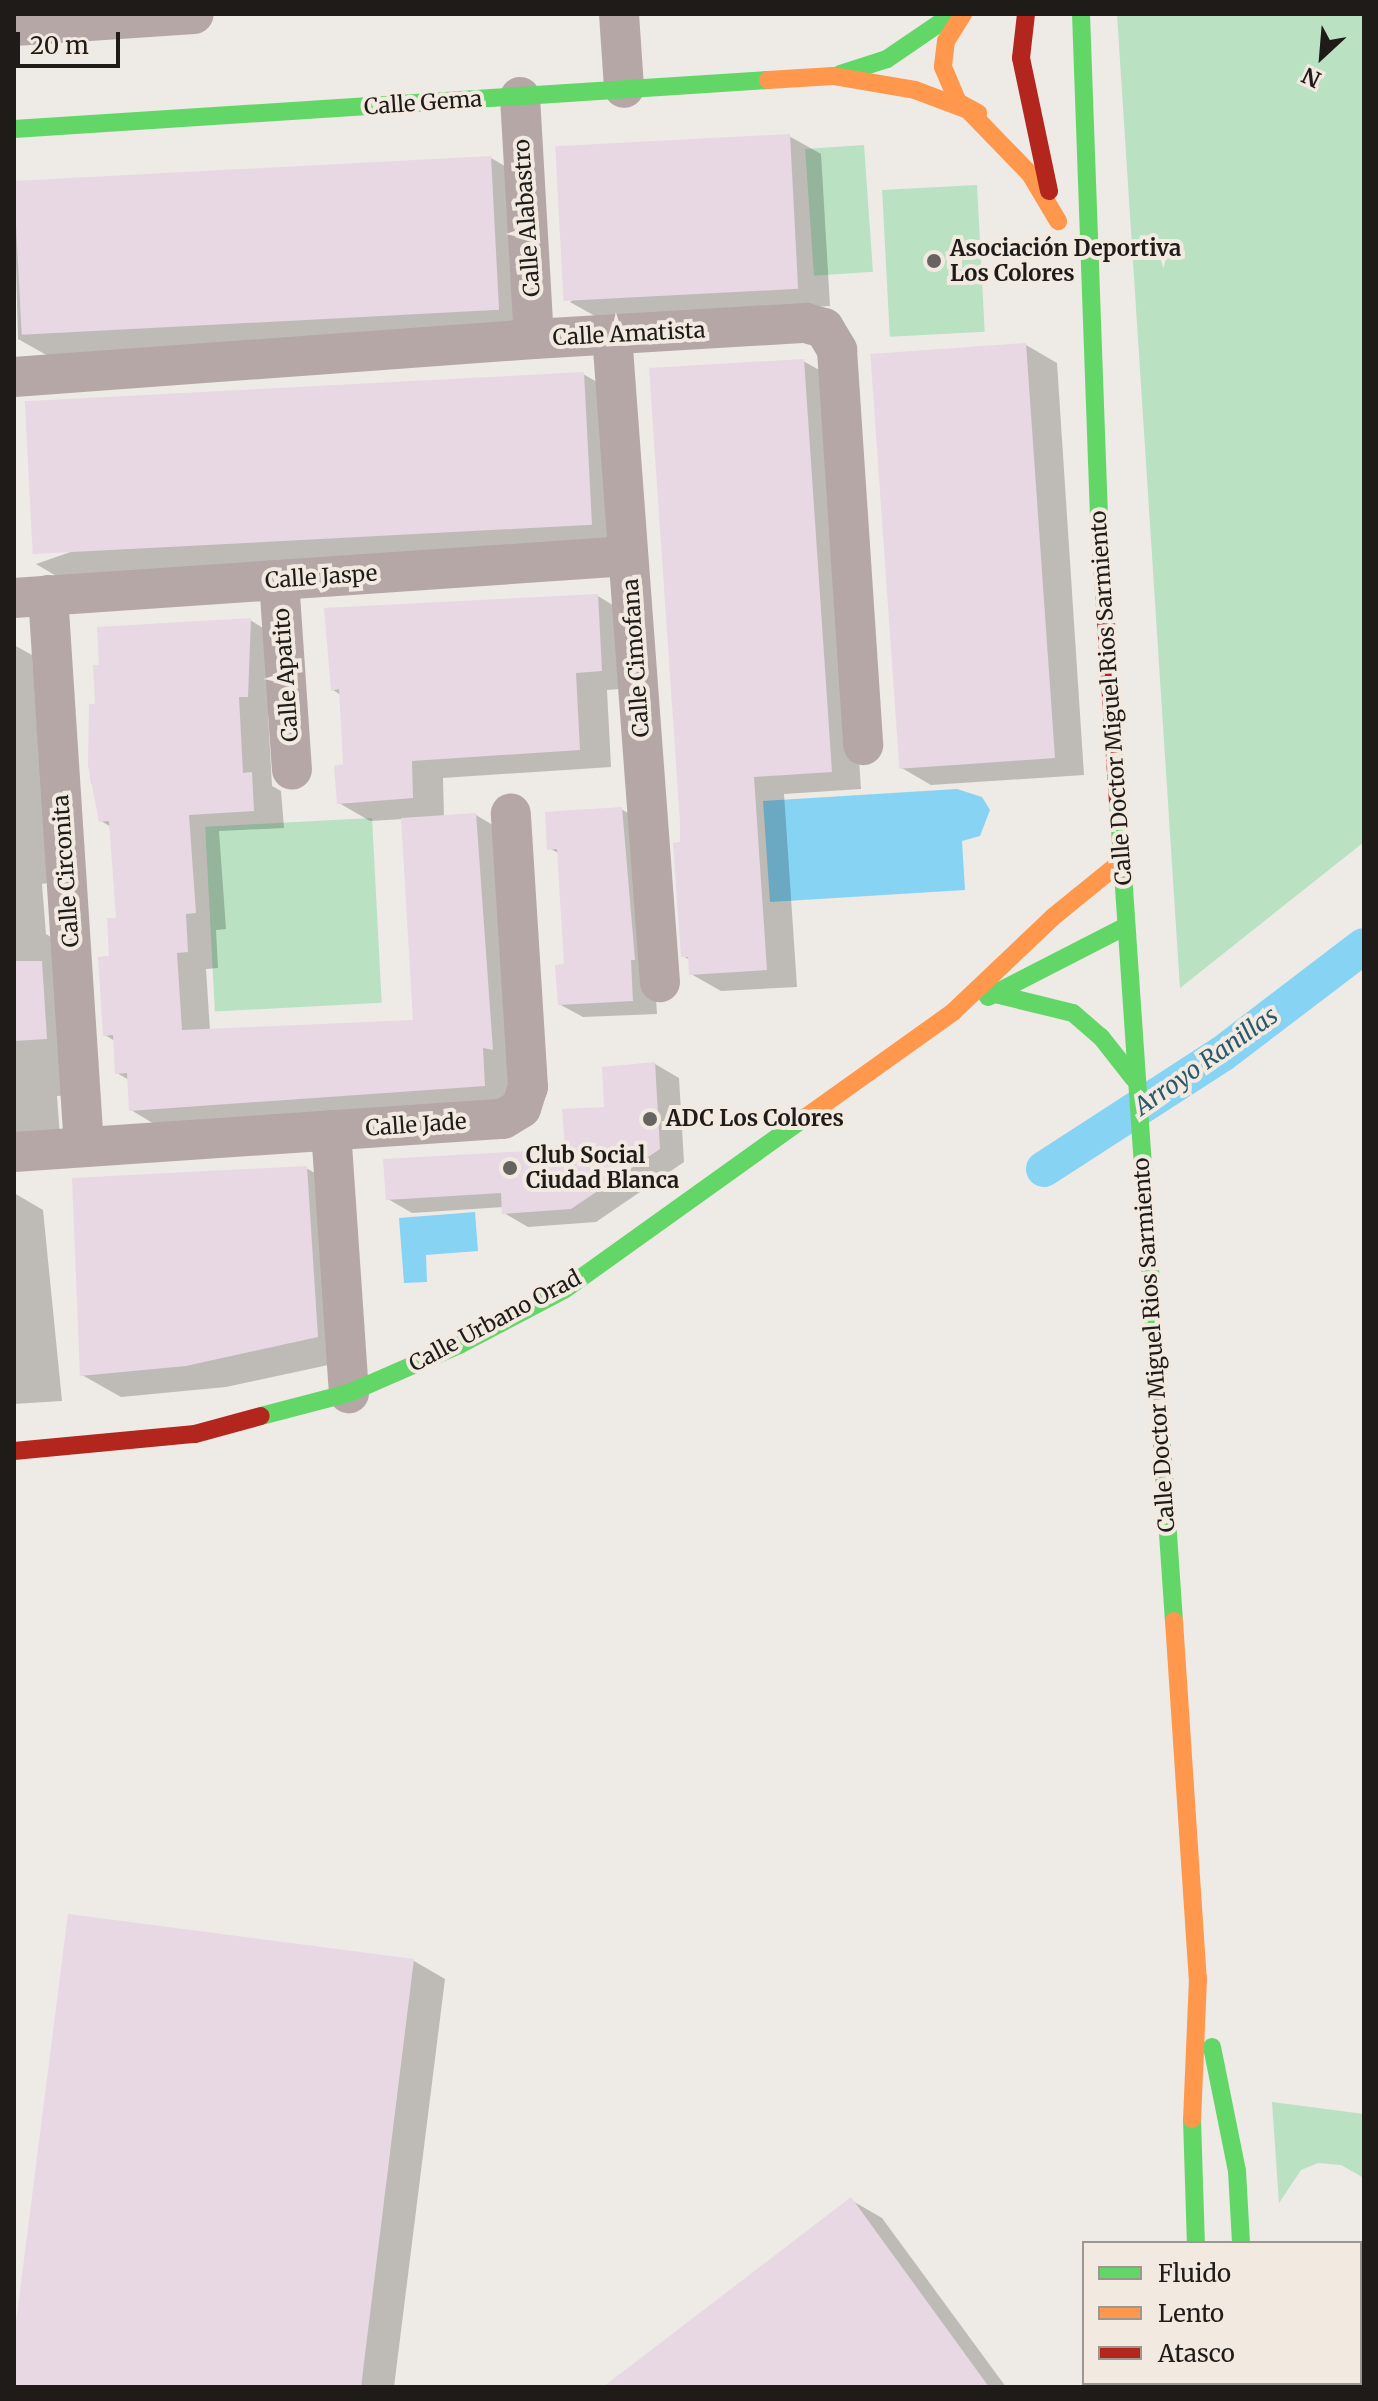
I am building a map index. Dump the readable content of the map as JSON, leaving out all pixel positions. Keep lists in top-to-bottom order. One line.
{"streets":{"street":["Calle Gema","Calle Alabastro","Calle Amatista","Calle Jaspe","Calle Cimofana","Calle Apatito","Calle Doctor Miguel Rios Sarmiento","Calle Circonita","Calle Jade","Calle Urbano Orad"]},"crossings":[["Calle Gema","Calle Alabastro"],["Calle Gema","Calle Doctor Miguel Rios Sarmiento"],["Calle Alabastro","Calle Amatista"],["Calle Amatista","Calle Cimofana"],["Calle Jaspe","Calle Cimofana"],["Calle Jaspe","Calle Apatito"],["Calle Jaspe","Calle Circonita"],["Calle Doctor Miguel Rios Sarmiento","Calle Urbano Orad"],["Calle Circonita","Calle Jade"]],"water":["Arroyo Ranillas"],"places":["Asociación Deportiva Los Colores","ADC Los Colores","Club Social Ciudad Blanca"],"legend":["Fluido","Lento","Atasco"],"scale_bar":"20 m","north":"bottom left"}
